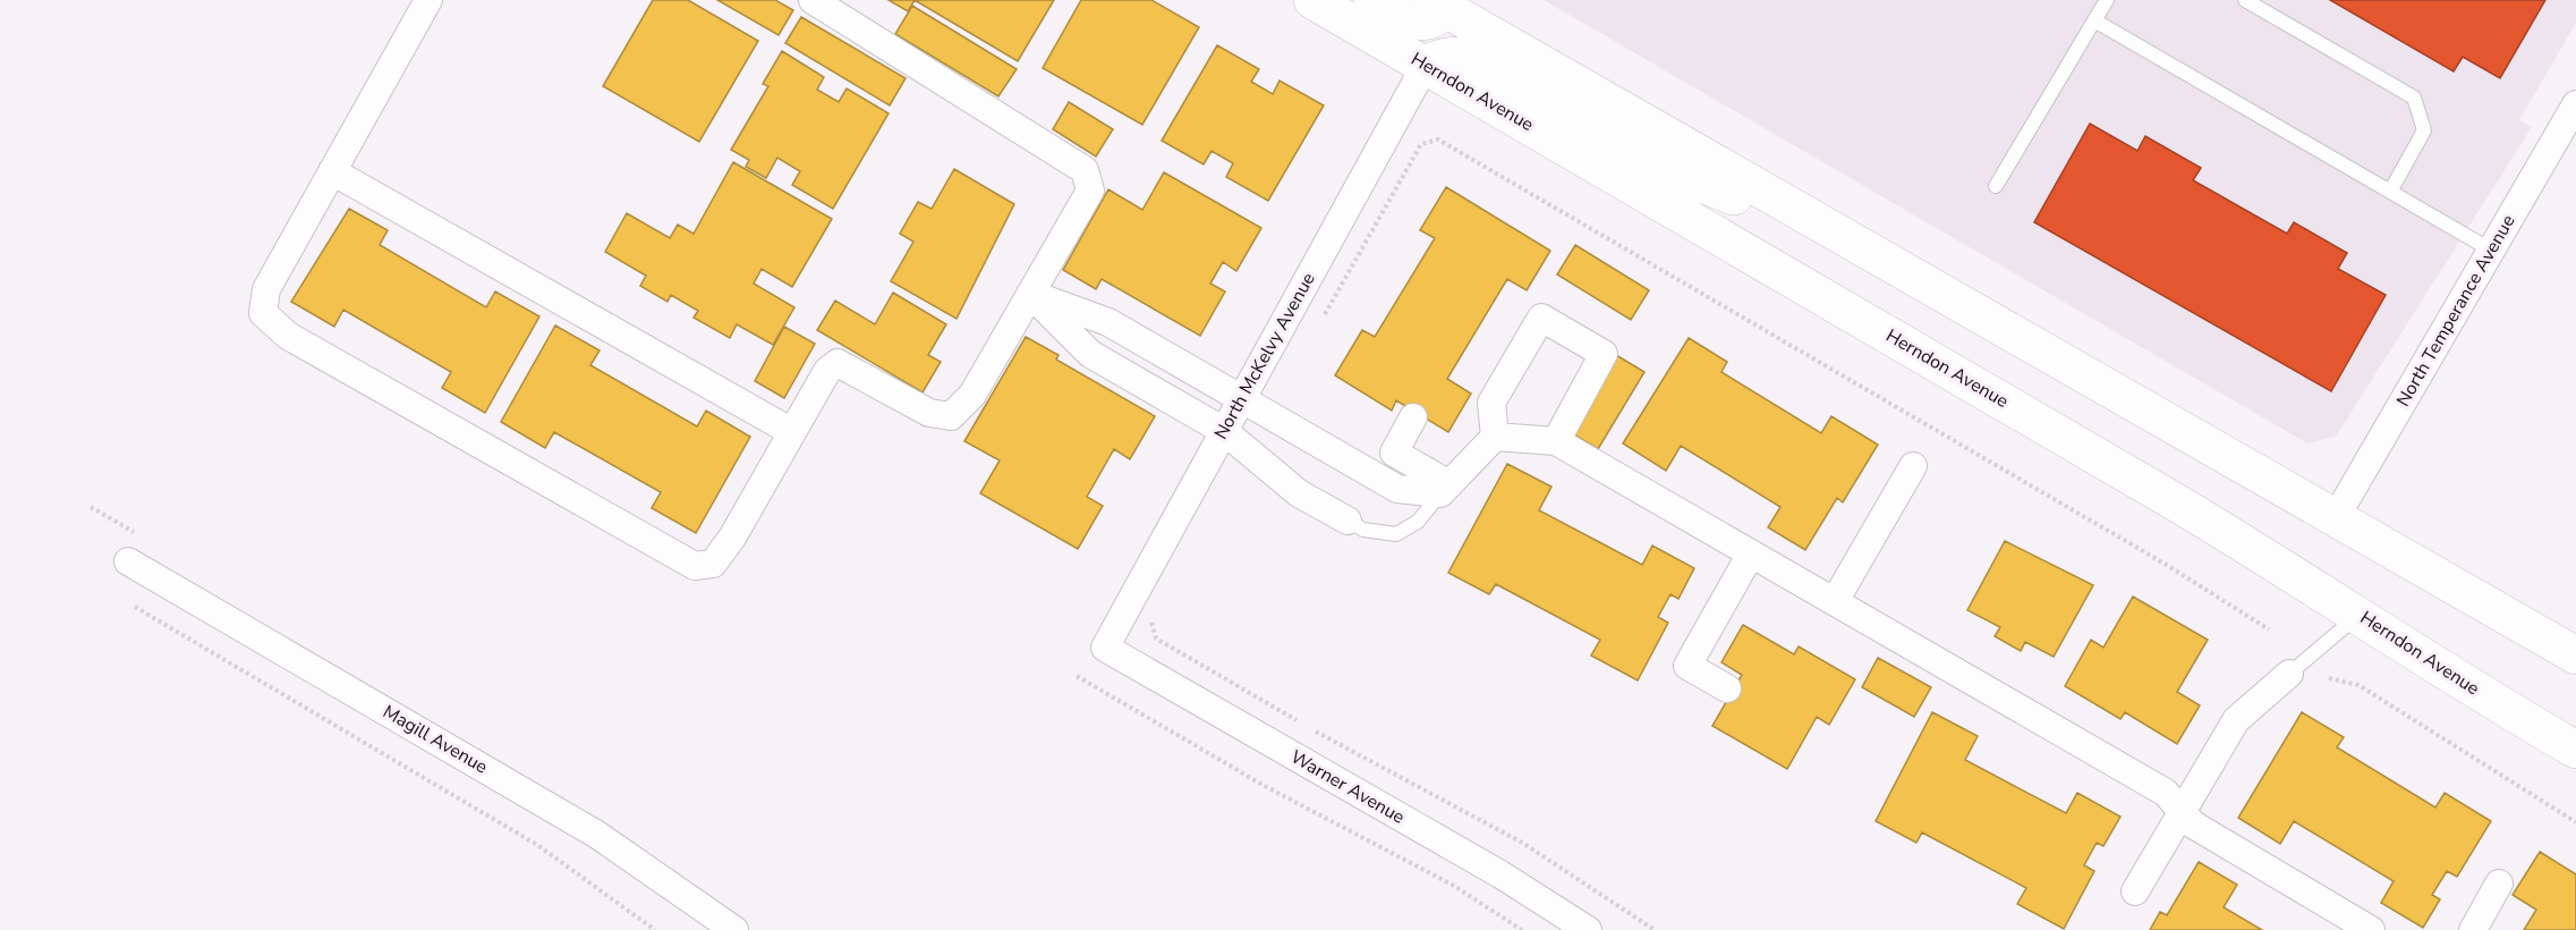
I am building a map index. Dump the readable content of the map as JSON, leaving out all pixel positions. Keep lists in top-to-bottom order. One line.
{"streets":{"main road":["Herndon Avenue"],"street":["North Temperance Avenue","North McKelvy Avenue","Magill Avenue","Warner Avenue"]},"crossings":[["Herndon Avenue","North McKelvy Avenue"],["North McKelvy Avenue","Warner Avenue"]]}
